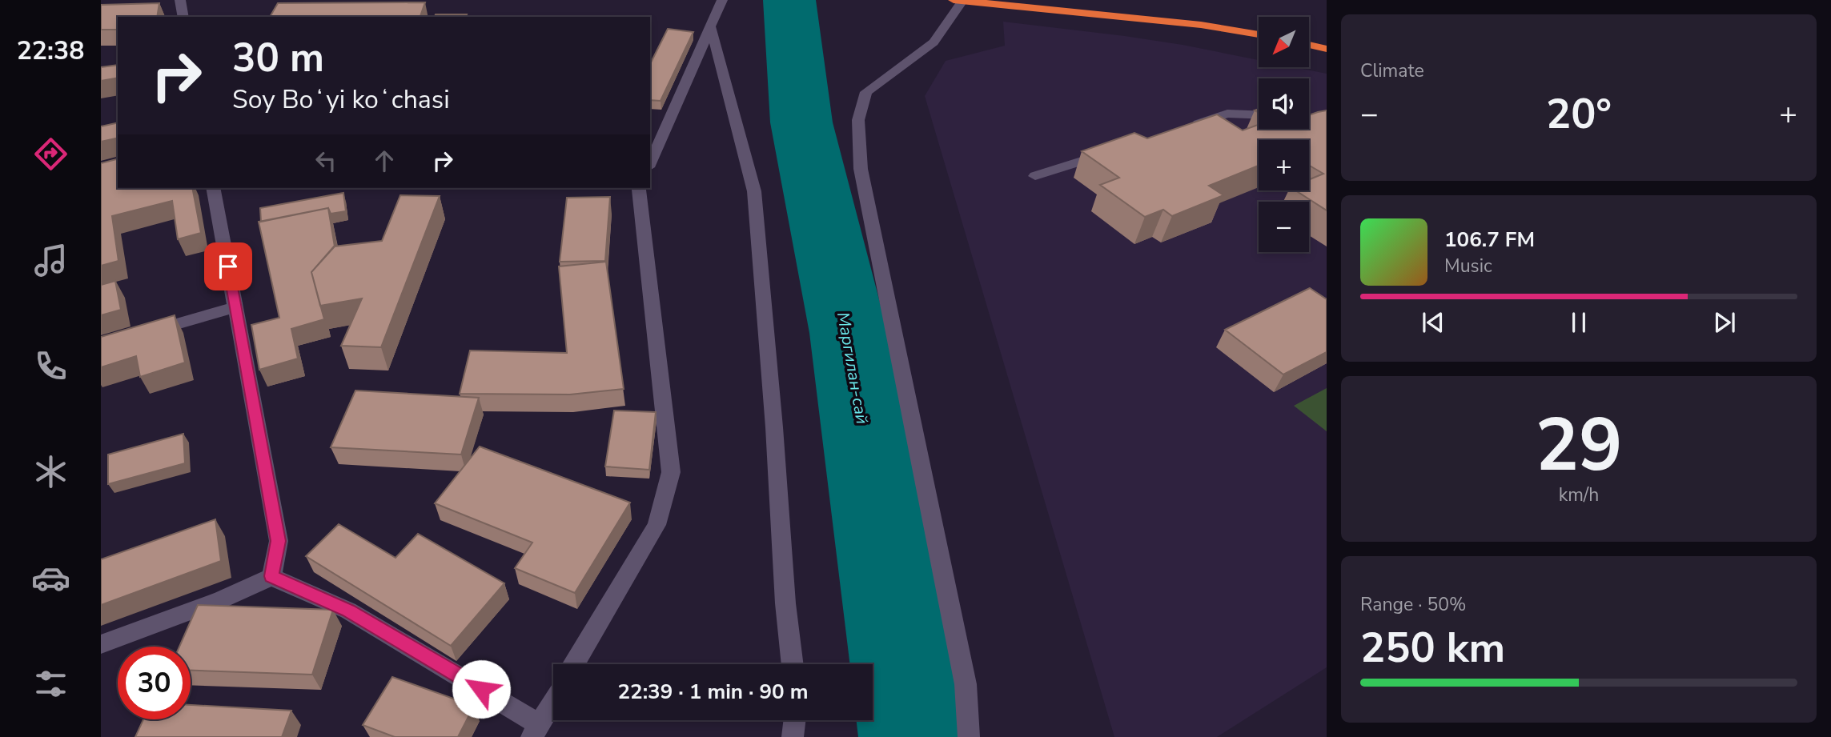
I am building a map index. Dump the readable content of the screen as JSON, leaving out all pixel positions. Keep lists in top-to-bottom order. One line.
{"water":["Маргилан-сай"],"north":"bottom left","page":{"tabs":"22:38","tile":["Climate",["29","km/h"],["Range · 50%","250 km"]],"map_buttons":["+","−"],"turn":["30 m","Soy Boʻyi koʻchasi"],"heat":["−","20°","+"],"song":["106.7 FM","Music"],"limit":"30","trip":"22:39 · 1 min · 90 m"}}
